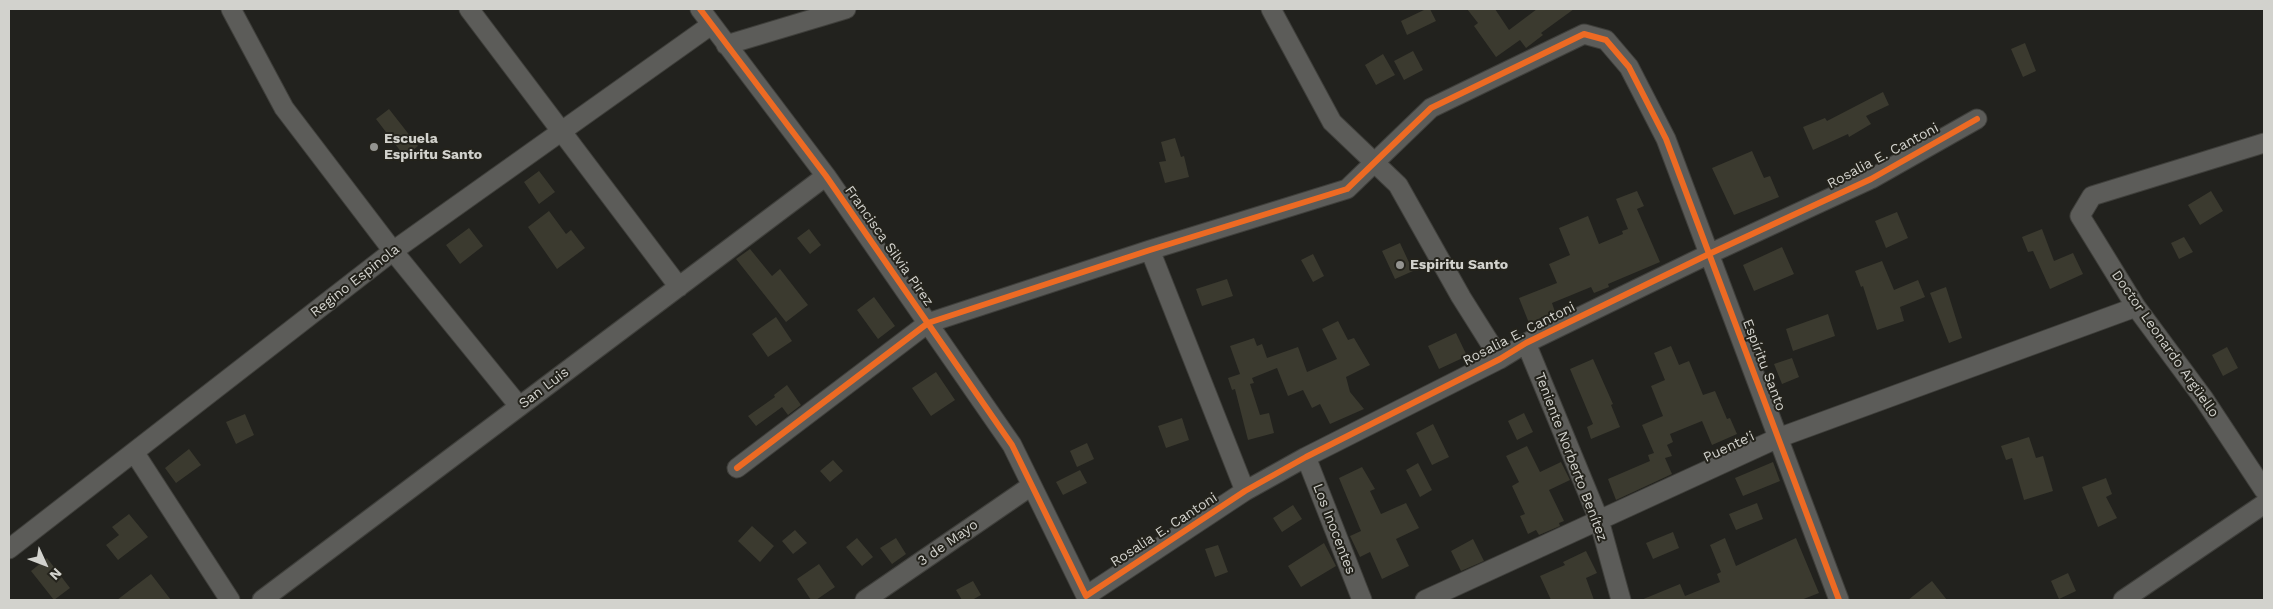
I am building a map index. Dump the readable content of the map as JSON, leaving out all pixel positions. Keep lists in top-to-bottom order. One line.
{"streets":{"street":["Rosalia E. Cantoni","Francisca Silvia Pirez","Regino Espinola","Doctor Leonardo Argüello","Espíritu Santo","San Luis","Puente'i","Teniente Norberto Benítez","Los Inocentes","3 de Mayo"]},"crossings":[["Rosalia E. Cantoni","Francisca Silvia Pirez"],["Rosalia E. Cantoni","Espíritu Santo"],["Rosalia E. Cantoni","Teniente Norberto Benítez"],["Rosalia E. Cantoni","Los Inocentes"],["Francisca Silvia Pirez","Regino Espinola"],["Francisca Silvia Pirez","Espíritu Santo"],["Francisca Silvia Pirez","San Luis"],["Francisca Silvia Pirez","3 de Mayo"],["Doctor Leonardo Argüello","Puente'i"],["Espíritu Santo","Puente'i"],["Puente'i","Teniente Norberto Benítez"]],"places":["Escuela Espiritu Santo","Espiritu Santo"],"north":"bottom right"}
